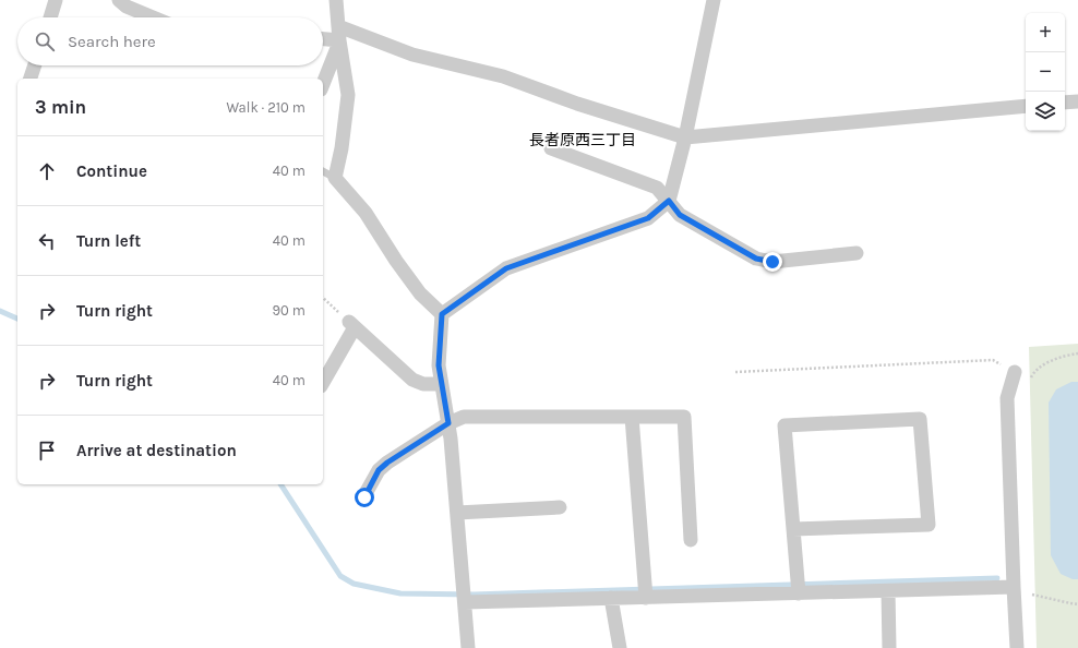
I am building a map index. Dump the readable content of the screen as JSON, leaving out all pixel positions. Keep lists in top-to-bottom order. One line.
{"districts":["長者原西三丁目"],"page":{"map_buttons":["+","−"],"search":"Search here","heading":["3 min","Walk · 210 m"],"list":[["Continue","40 m"],["Turn left","40 m"],["Turn right","90 m"],["Turn right","40 m"],"Arrive at destination"]}}
